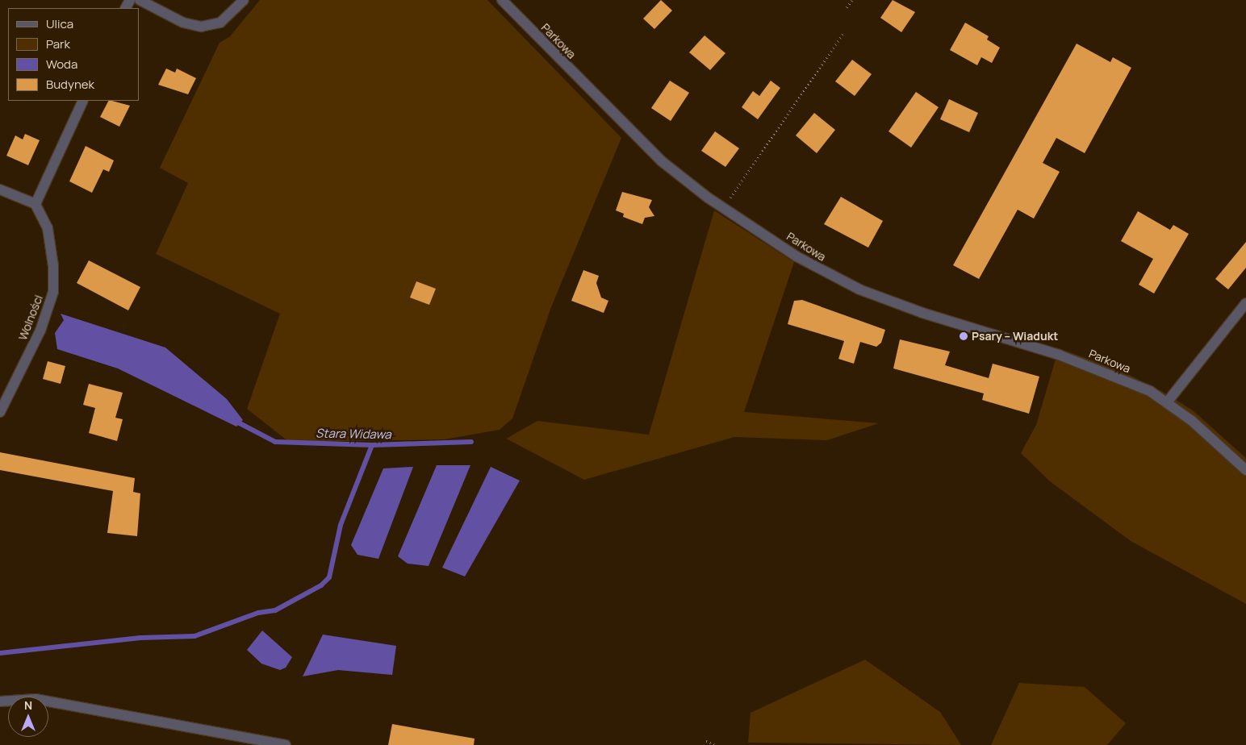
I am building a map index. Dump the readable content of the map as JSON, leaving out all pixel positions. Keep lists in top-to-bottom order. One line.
{"streets":{"street":["Parkowa","Wolności"]},"water":["Stara Widawa"],"places":["Psary – Wiadukt"],"legend":["Ulica","Park","Woda","Budynek"],"north":"top"}
